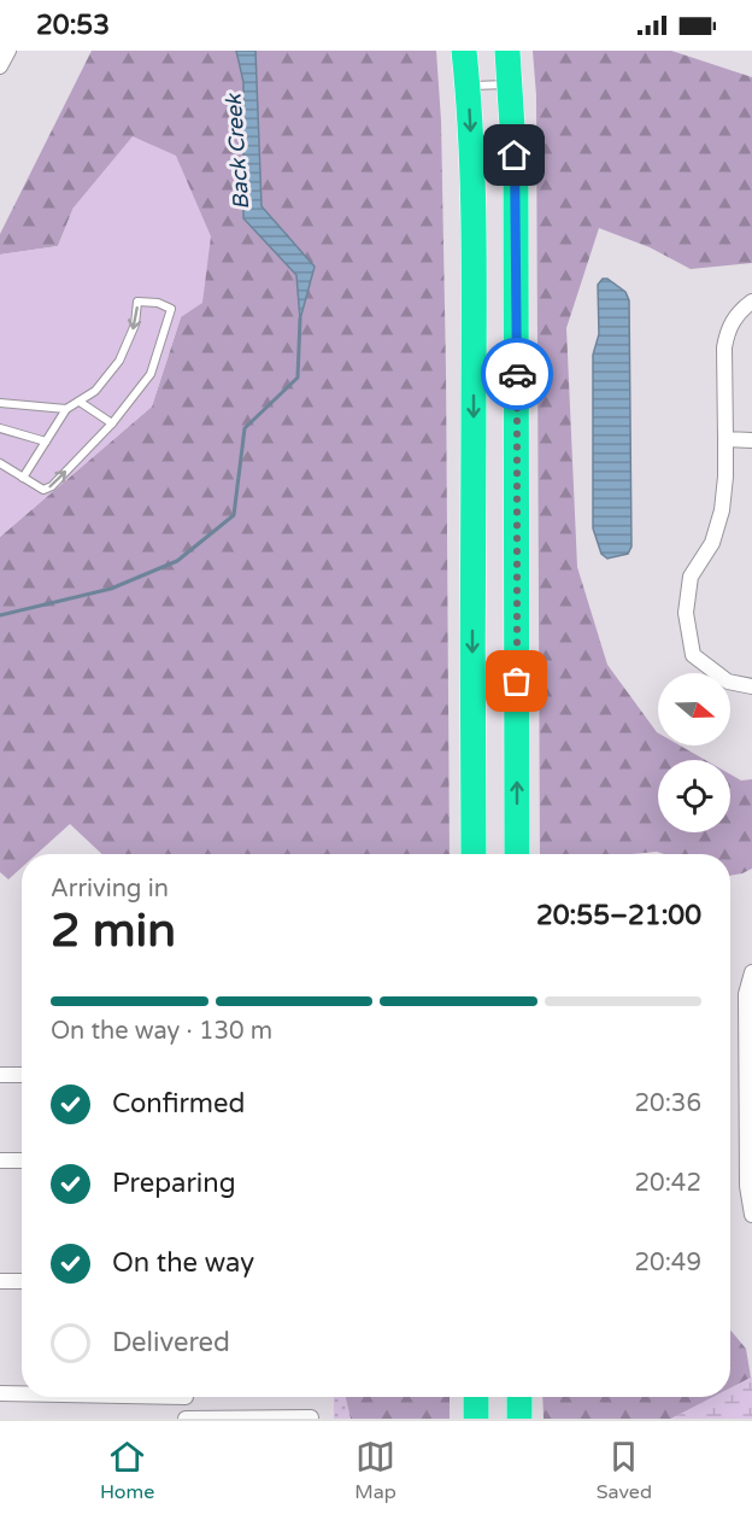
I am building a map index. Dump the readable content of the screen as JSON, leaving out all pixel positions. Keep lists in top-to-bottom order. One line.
{"water":["Back Creek"],"north":"right","page":{"status":"20:53","heading":["2 min","Arriving in","20:55–21:00"],"bar":"On the way · 130 m","list":[["Confirmed","20:36"],["Preparing","20:42"],["On the way","20:49"],"Delivered"],"tabs":["Home","Map","Saved"]}}
